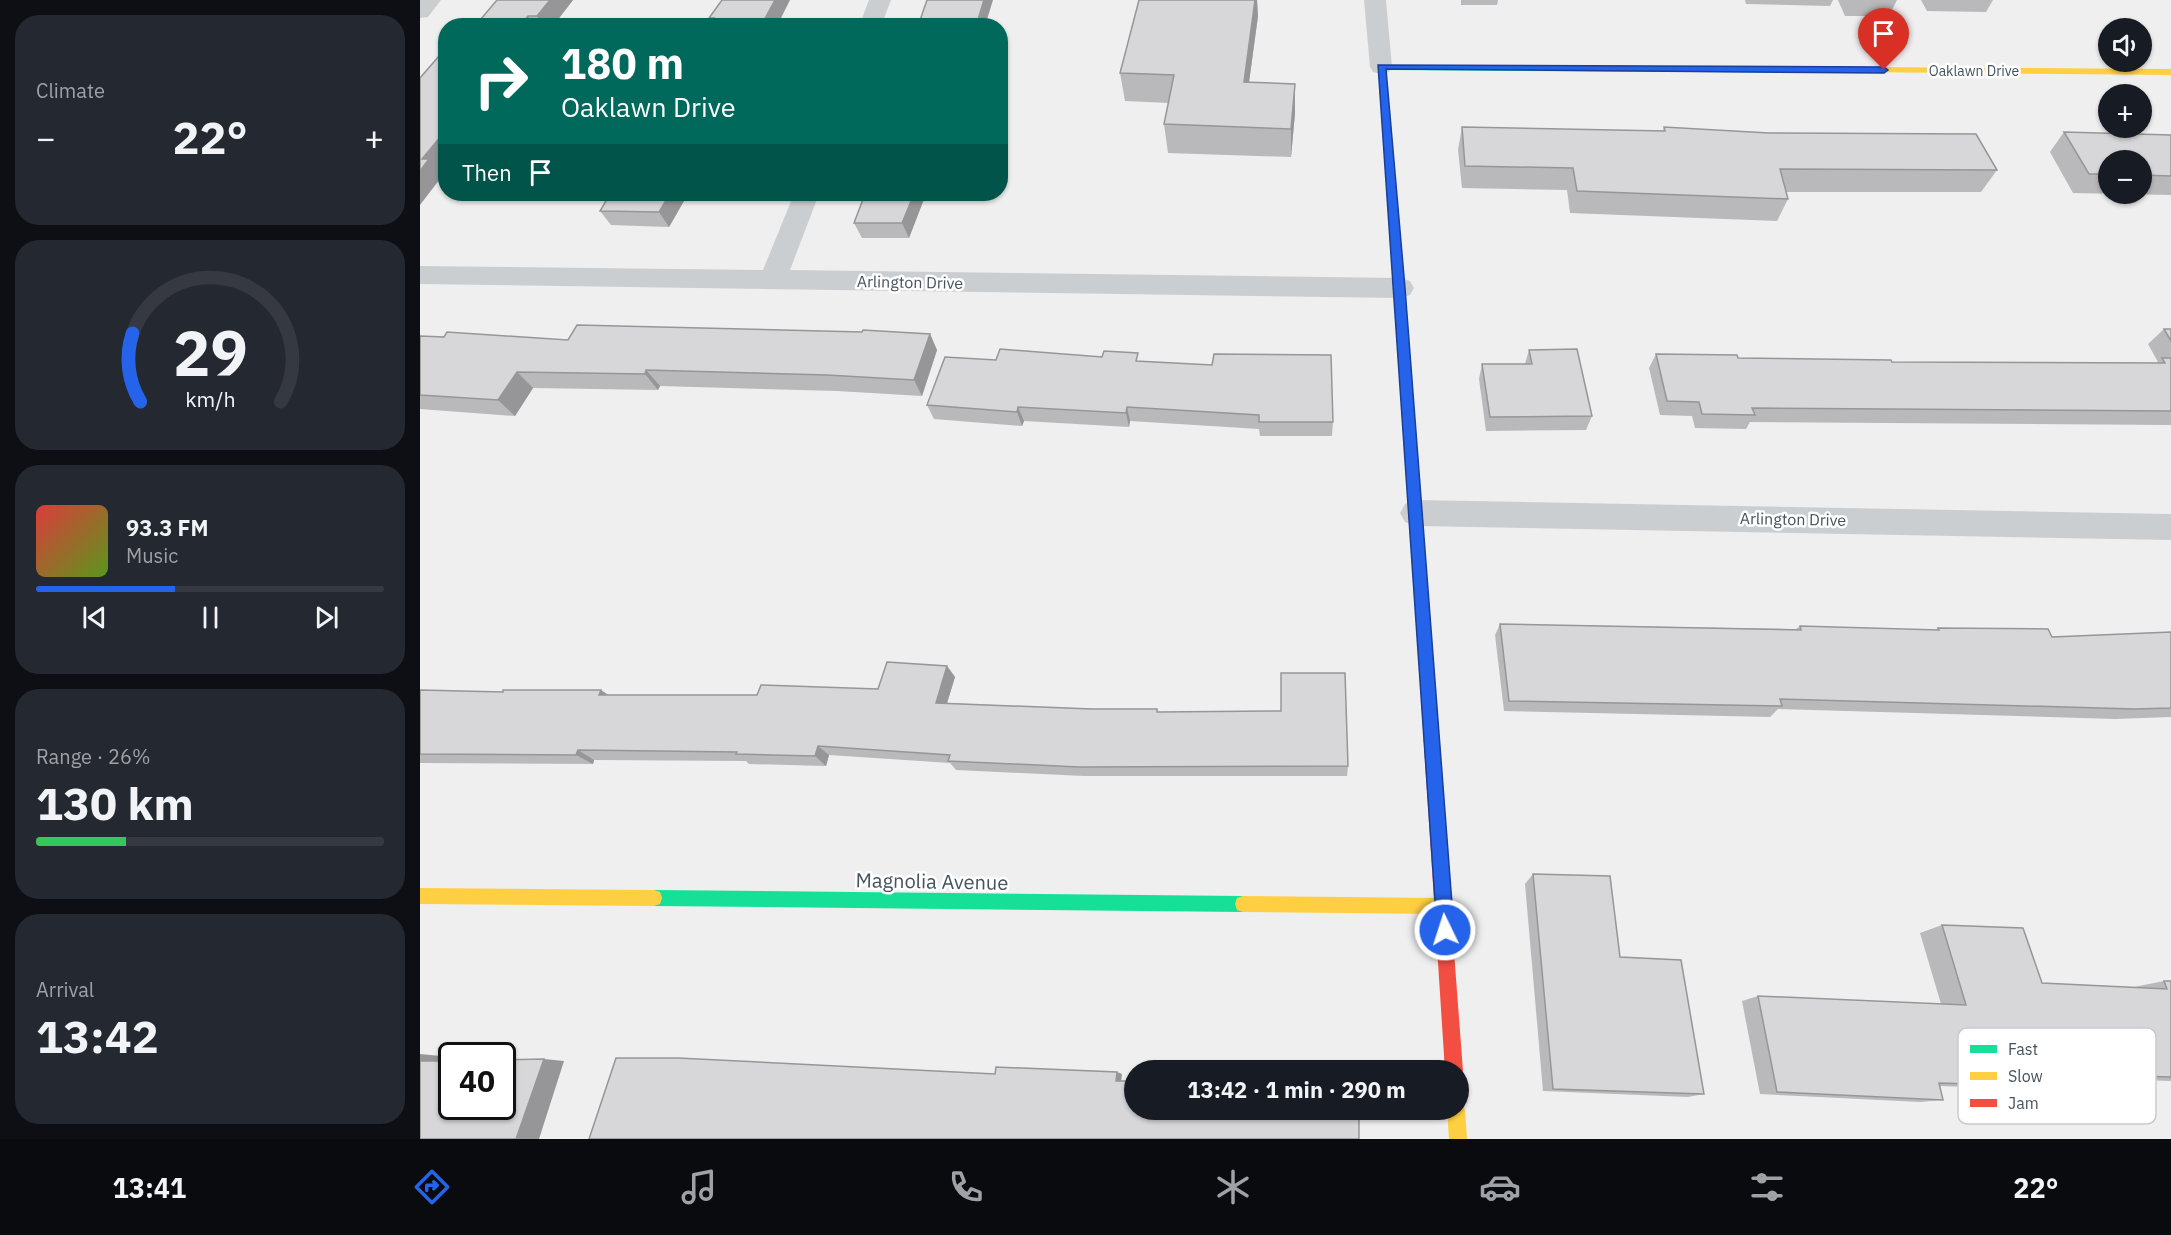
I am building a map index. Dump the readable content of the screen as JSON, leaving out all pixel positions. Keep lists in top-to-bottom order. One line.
{"streets":{"street":["Oaklawn Drive","Arlington Drive","Magnolia Avenue"]},"legend":["Fast","Slow","Jam"],"page":{"tile":["Climate",["Range · 26%","130 km"],["Arrival","13:42"]],"map_buttons":["+","−"],"turn":["180 m","Oaklawn Drive"],"heat":["−","22°","+"],"then":"Then","song":["93.3 FM","Music"],"limit":"40","trip":"13:42 · 1 min · 290 m","tabs":["13:41","22°"],"gauge":["29","km/h"]}}
